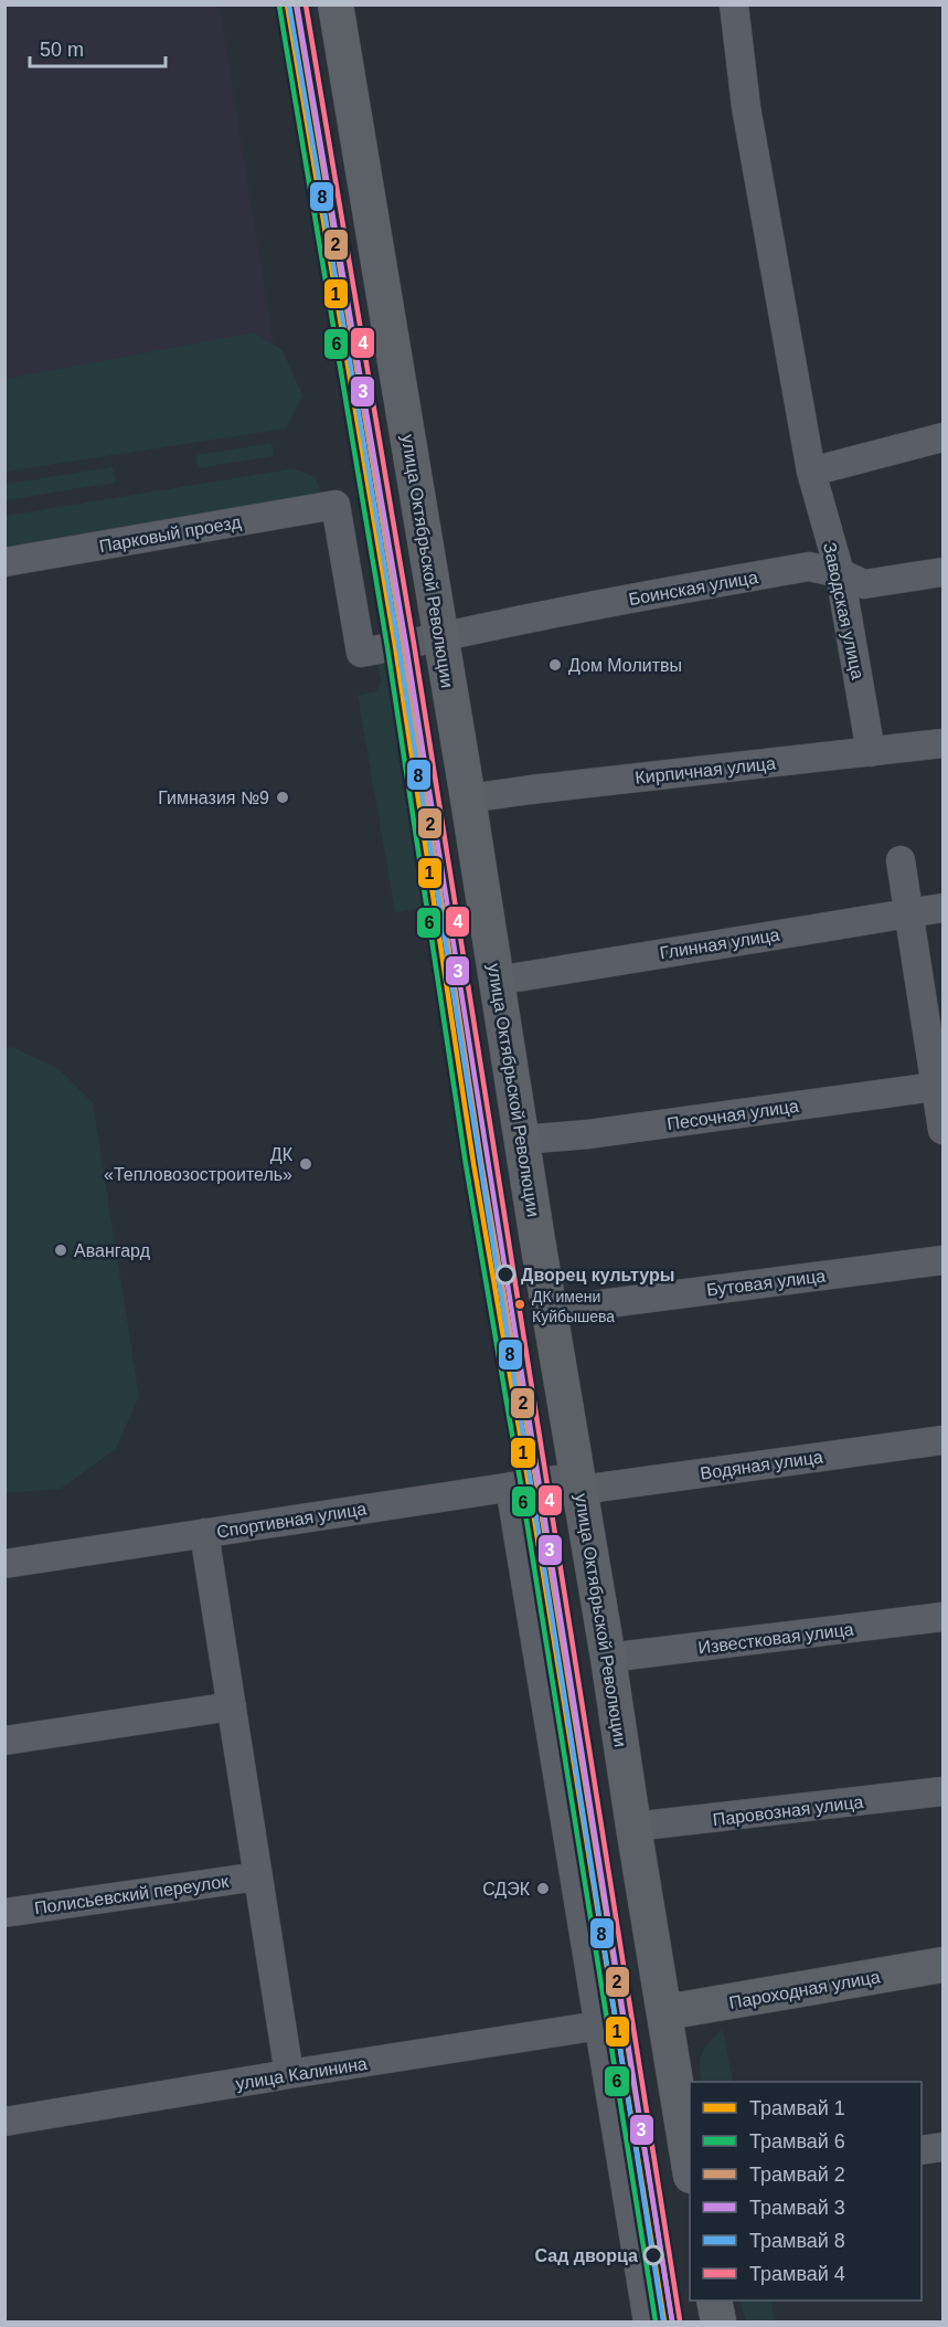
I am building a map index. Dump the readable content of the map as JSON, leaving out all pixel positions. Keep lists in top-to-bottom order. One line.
{"streets":{"main road":["улица Октябрьской Революции","Пароходная улица"],"street":["Парковый проезд","Боинская улица","Заводская улица","Кирпичная улица","Глинная улица","Песочная улица","Бутовая улица","Водяная улица","Спортивная улица","Известковая улица","Паровозная улица","Полисьевский переулок","улица Калинина"]},"crossings":[["Парковый проезд","Боинская улица"],["улица Октябрьской Революции","Боинская улица"],["улица Октябрьской Революции","Кирпичная улица"],["улица Октябрьской Революции","Глинная улица"],["улица Октябрьской Революции","Песочная улица"],["улица Октябрьской Революции","Бутовая улица"],["улица Октябрьской Революции","Водяная улица"],["улица Октябрьской Революции","Спортивная улица"],["улица Октябрьской Революции","Известковая улица"],["улица Октябрьской Революции","Паровозная улица"],["улица Октябрьской Революции","Пароходная улица"],["Боинская улица","Заводская улица"],["Заводская улица","Кирпичная улица"],["Водяная улица","Спортивная улица"]],"places":["Дом Молитвы","Гимназия №9","ДК «Тепловозостроитель»","Авангард","Дворец культуры","ДК имени Куйбышева","СДЭК","Сад дворца"],"lines":["tram line 1","tram line 2","tram line 3","tram line 4","tram line 6","tram line 8"],"legend":["Трамвай 1","Трамвай 6","Трамвай 2","Трамвай 3","Трамвай 8","Трамвай 4"],"scale_bar":"50 m"}
